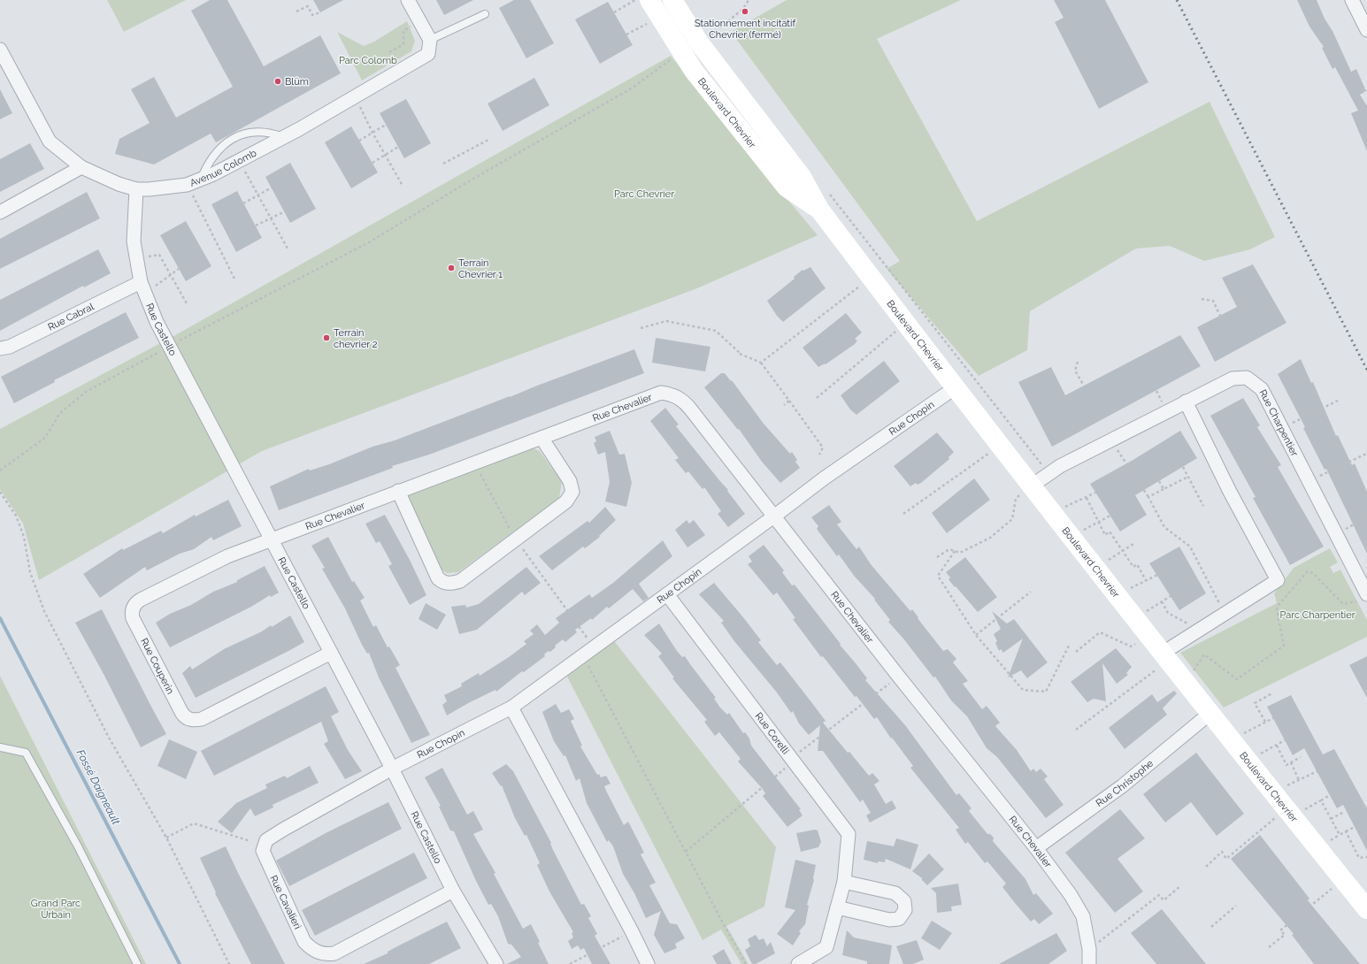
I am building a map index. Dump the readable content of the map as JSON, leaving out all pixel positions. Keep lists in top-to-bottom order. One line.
{"streets":{"street":["Boulevard Chevrier","Avenue Colomb","Rue Cabral","Rue Castello","Rue Chevalier","Rue Chopin","Rue Charpentier","Rue Couperin","Rue Corelli","Rue Christophe","Rue Cavalieri"]},"crossings":[["Boulevard Chevrier","Rue Chopin"],["Boulevard Chevrier","Rue Charpentier"],["Boulevard Chevrier","Rue Christophe"],["Avenue Colomb","Rue Castello"],["Rue Cabral","Rue Castello"],["Rue Castello","Rue Chevalier"],["Rue Castello","Rue Chopin"],["Rue Castello","Rue Couperin"],["Rue Castello","Rue Cavalieri"],["Rue Chevalier","Rue Chopin"],["Rue Chevalier","Rue Couperin"],["Rue Chevalier","Rue Christophe"],["Rue Chopin","Rue Corelli"],["Rue Chopin","Rue Cavalieri"]],"water":["Fossé Daigneault"],"parks":["Parc Colomb","Parc Chevrier","Parc Charpentier","Grand Parc Urbain"],"places":["Stationnement incitatif Chevrier (fermé)","Blüm","Terrain Chevrier 1","Terrain chevrier 2"]}
